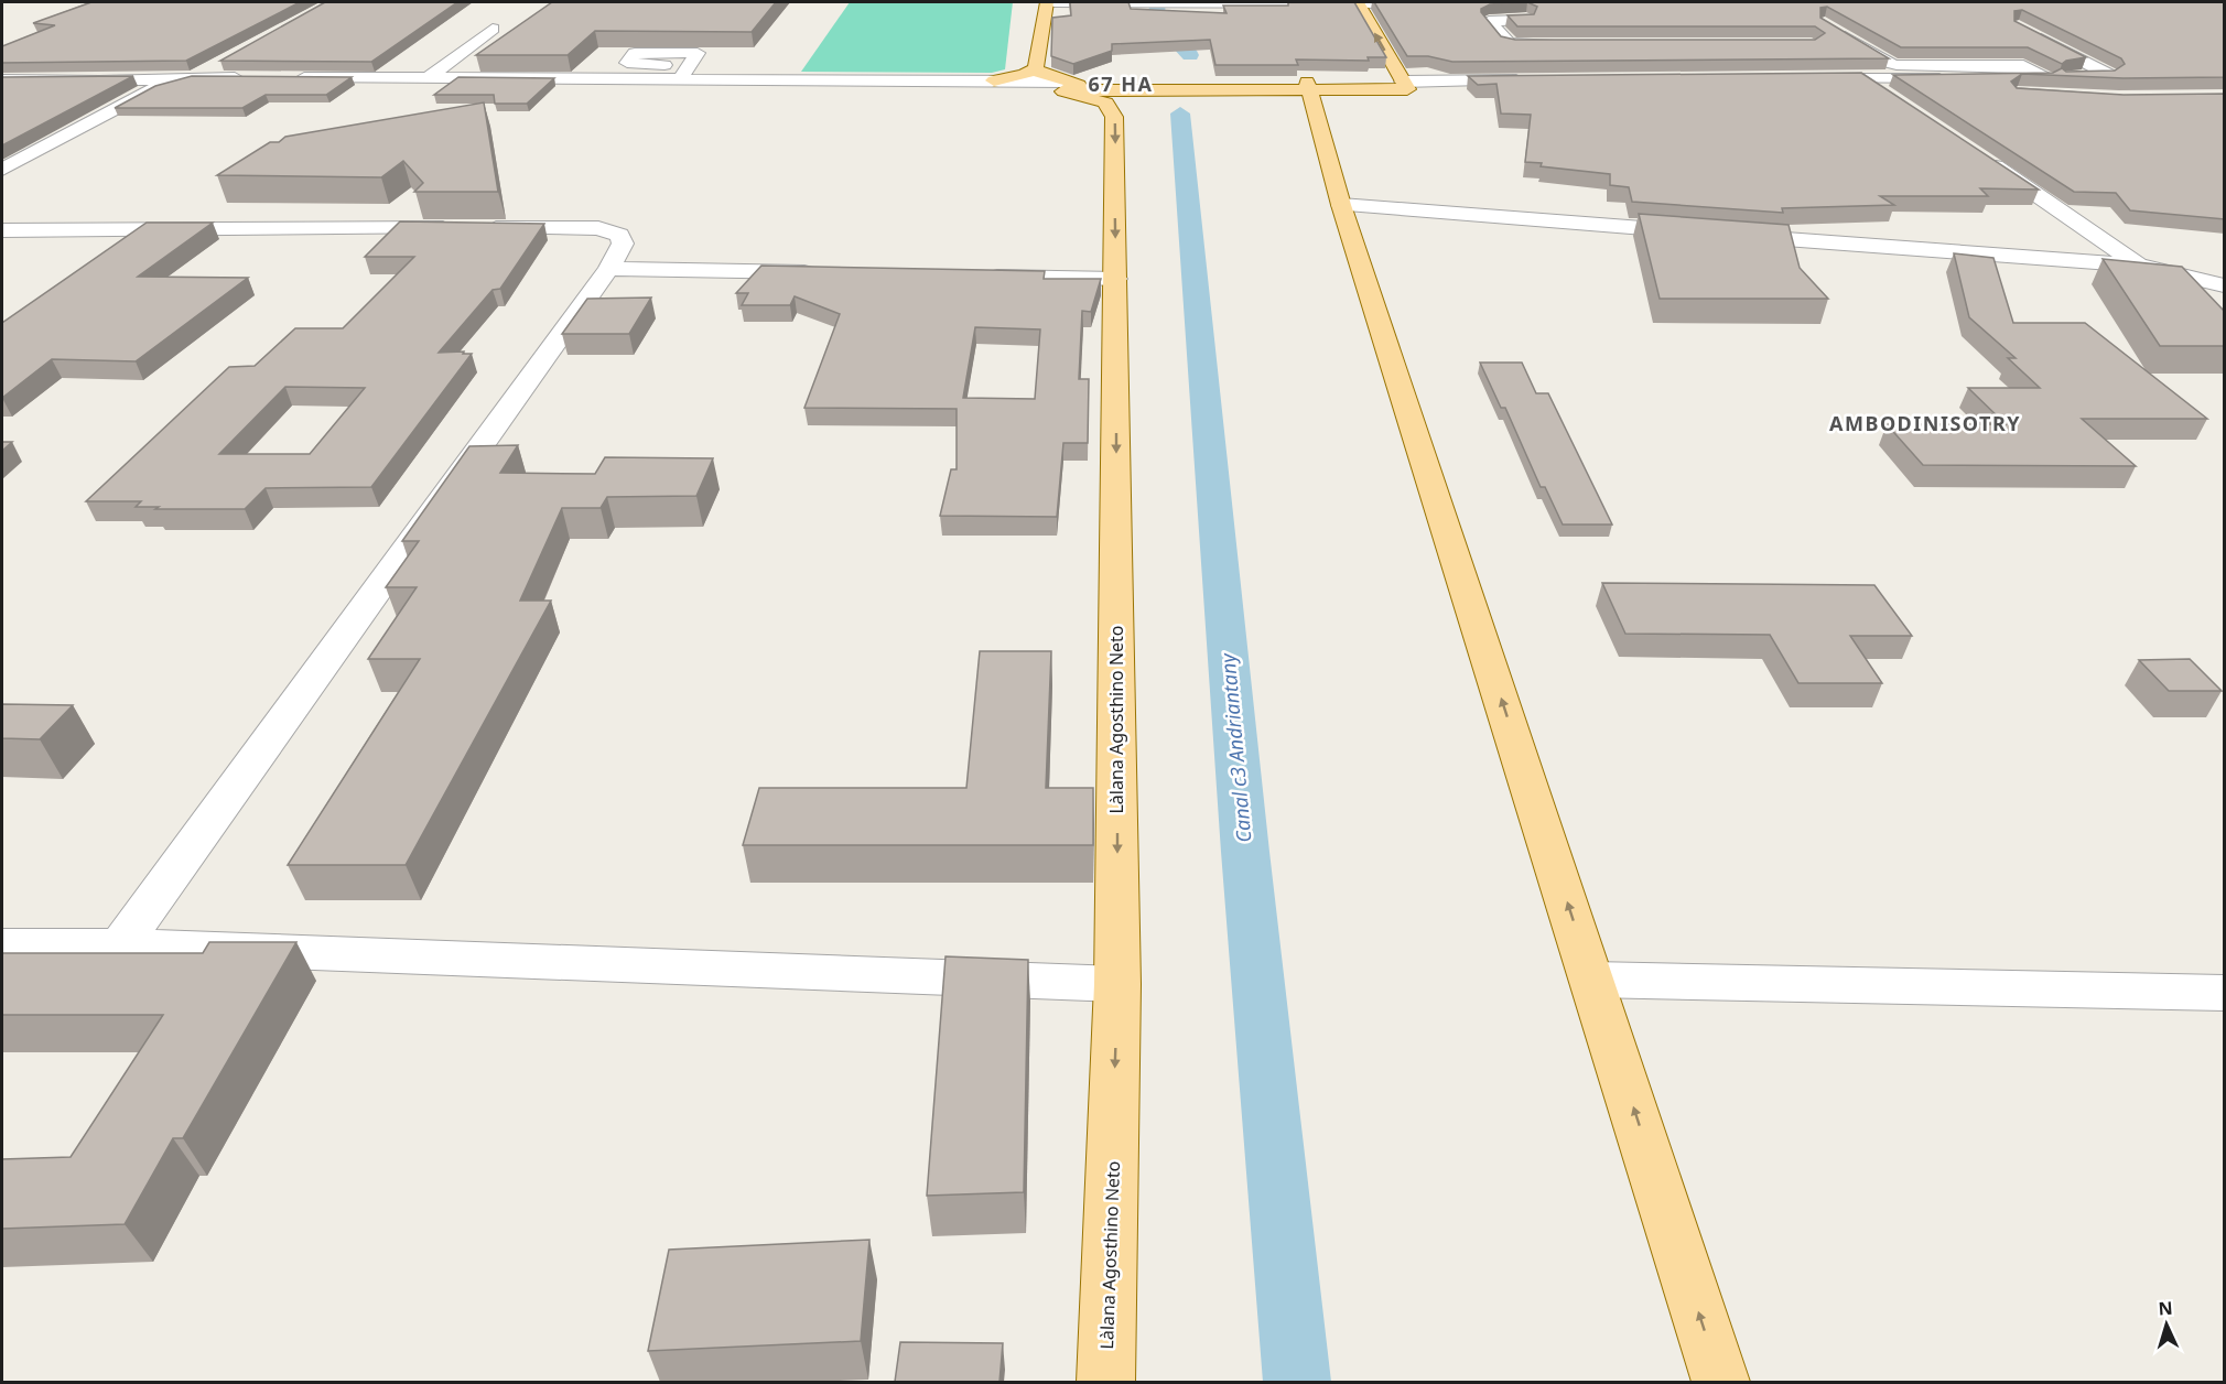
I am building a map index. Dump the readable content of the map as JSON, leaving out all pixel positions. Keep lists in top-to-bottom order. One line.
{"streets":{"main road":["Làlana Agosthino Neto"]},"districts":["67 HA","AMBODINISOTRY"],"water":["Canal c3 Andriantany"],"north":"top"}
